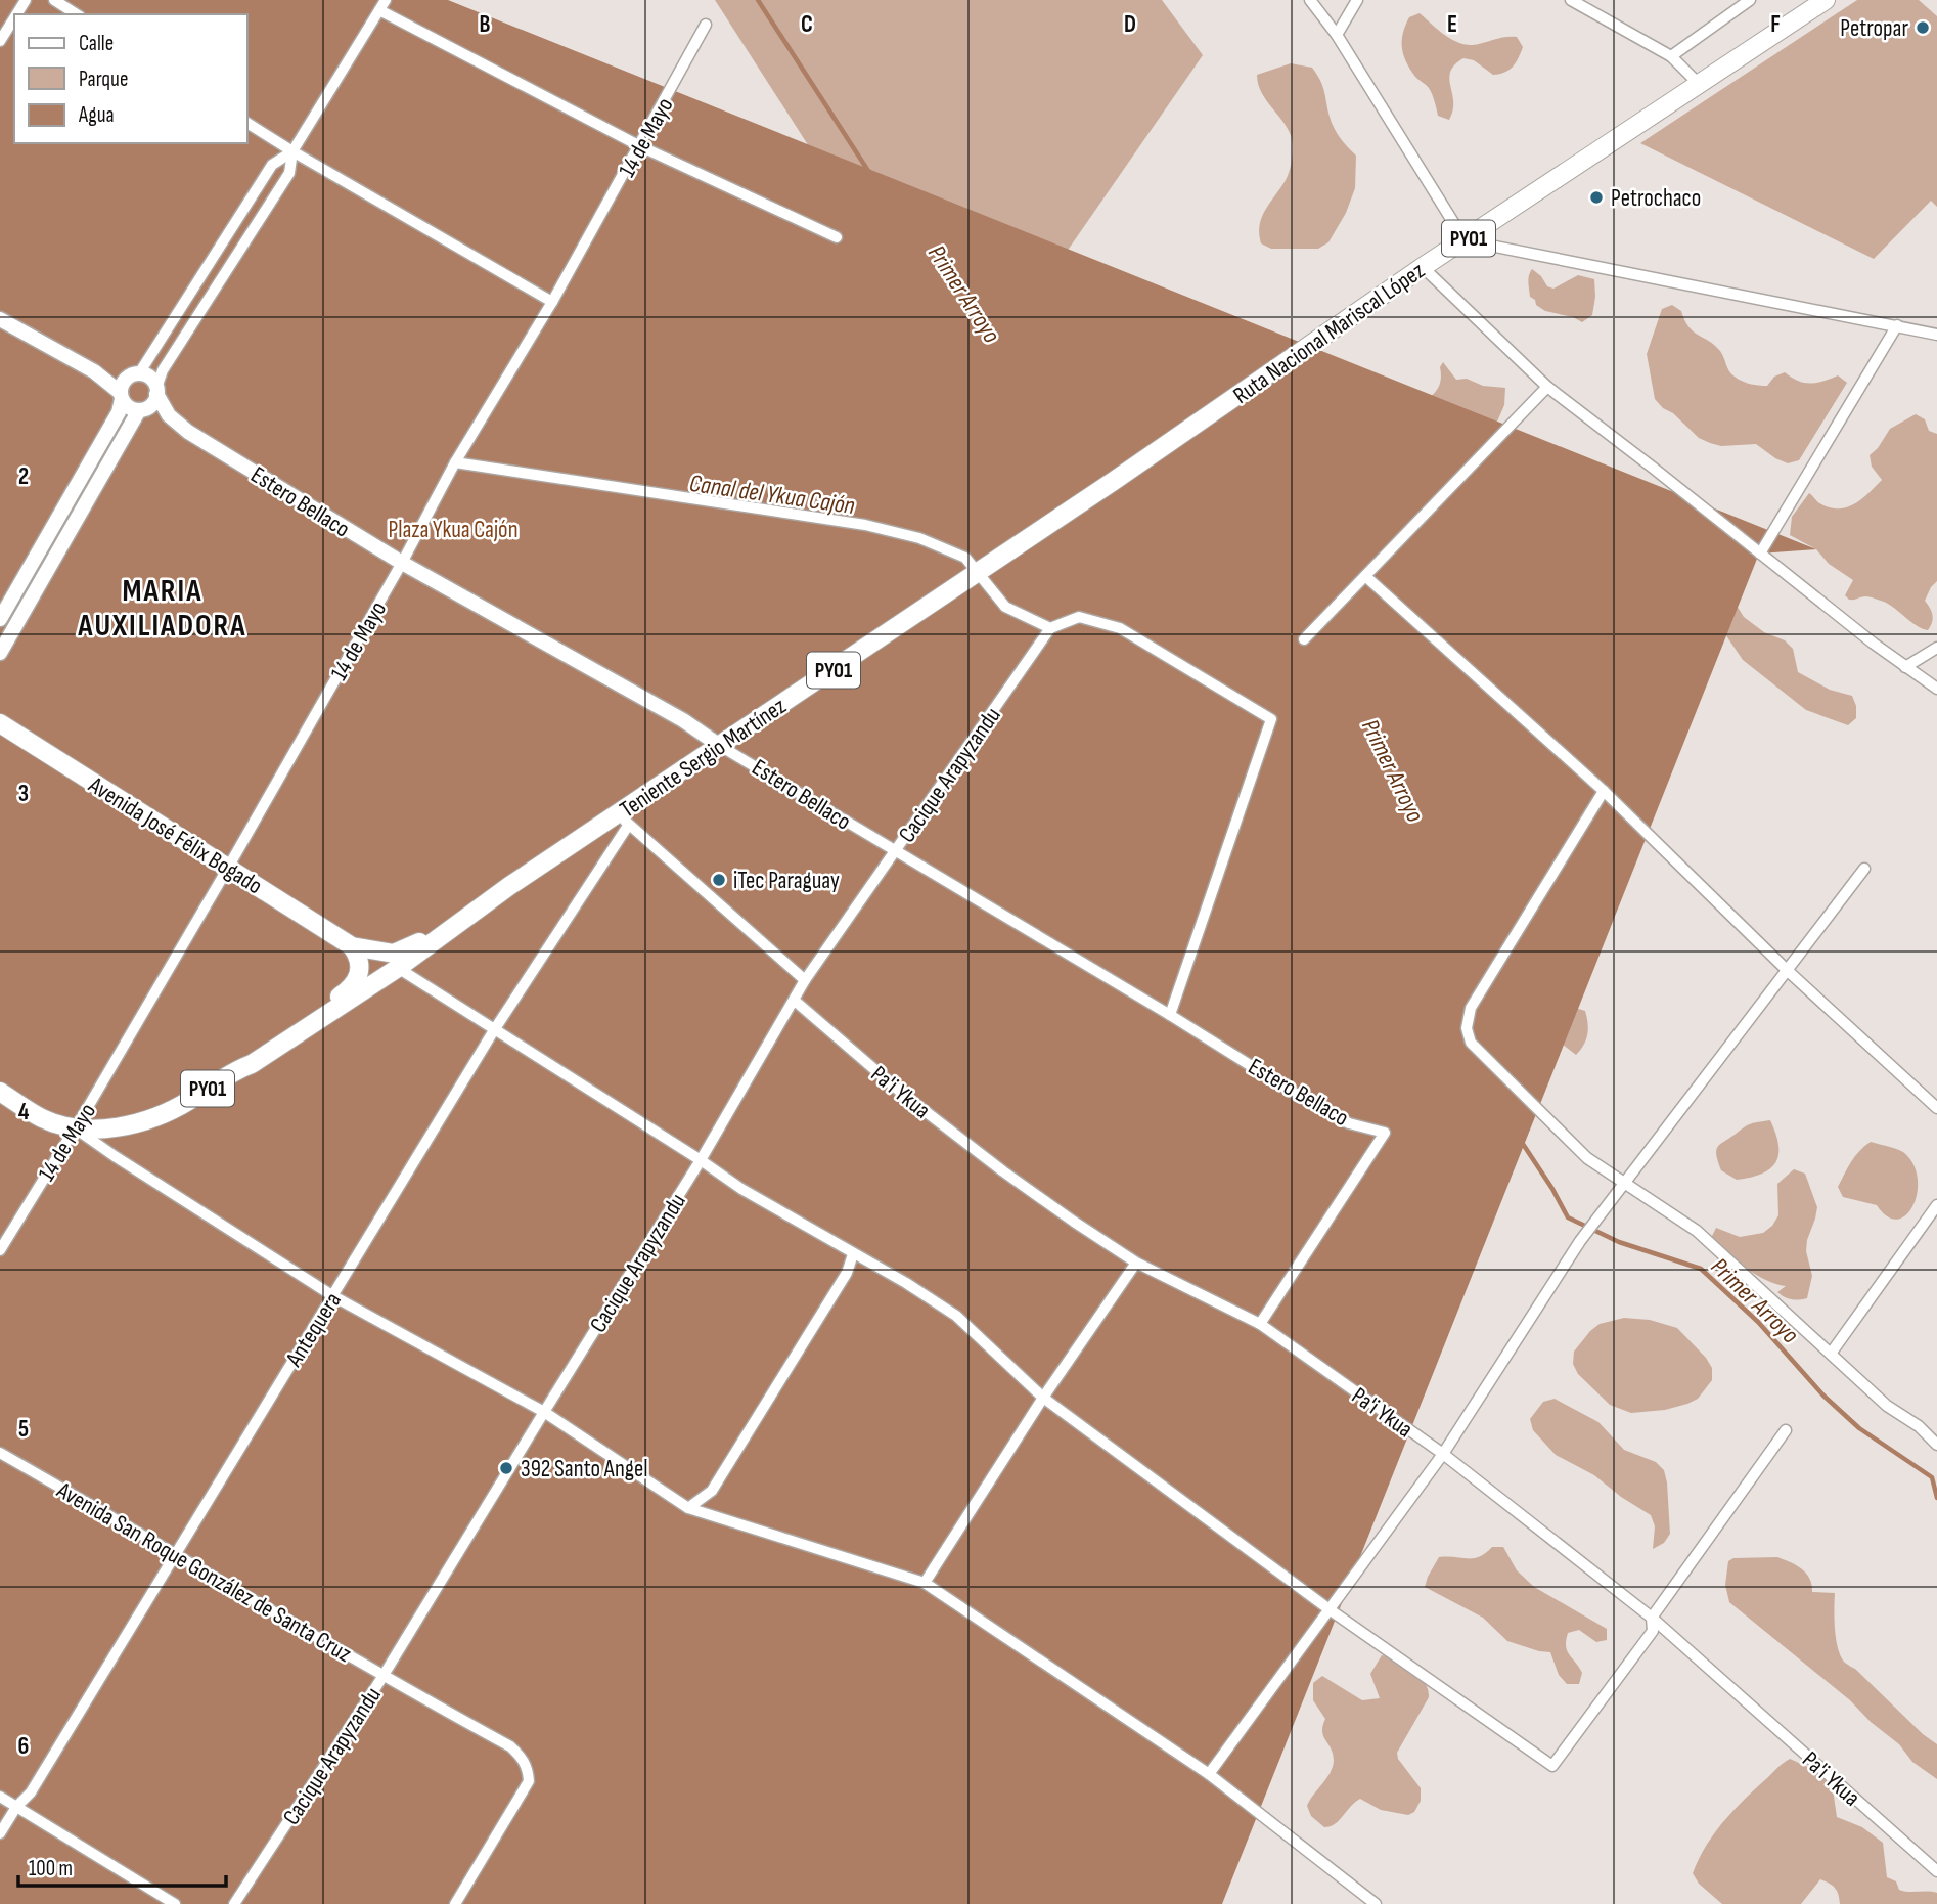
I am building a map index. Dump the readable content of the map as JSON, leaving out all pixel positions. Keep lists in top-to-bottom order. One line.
{"streets":{"highway":["PY01","Ruta Nacional Mariscal López","Teniente Sergio Martínez","Avenida José Félix Bogado"],"street":["14 de Mayo","Estero Bellaco","Cacique Arapyzandu","Pa'i Ykua","Antequera","Avenida San Roque González de Santa Cruz"]},"crossings":[["14 de Mayo","PY01"],["14 de Mayo","Estero Bellaco"],["14 de Mayo","Avenida José Félix Bogado"],["PY01","Teniente Sergio Martínez"],["Ruta Nacional Mariscal López","Teniente Sergio Martínez"],["Estero Bellaco","Teniente Sergio Martínez"],["Estero Bellaco","Cacique Arapyzandu"],["Estero Bellaco","Pa'i Ykua"],["Teniente Sergio Martínez","Antequera"],["Cacique Arapyzandu","Pa'i Ykua"],["Cacique Arapyzandu","Avenida San Roque González de Santa Cruz"],["Antequera","Avenida San Roque González de Santa Cruz"]],"districts":["MARIA AUXILIADORA"],"water":["Primer Arroyo","Canal del Ykua Cajón"],"parks":["Plaza Ykua Cajón"],"places":["Petropar","Petrochaco","iTec Paraguay","392 Santo Angel"],"legend":["Calle","Parque","Agua"],"scale_bar":"100 m","grid":{"columns":["B","C","D","E","F"],"rows":["2","3","4","5","6"]}}
